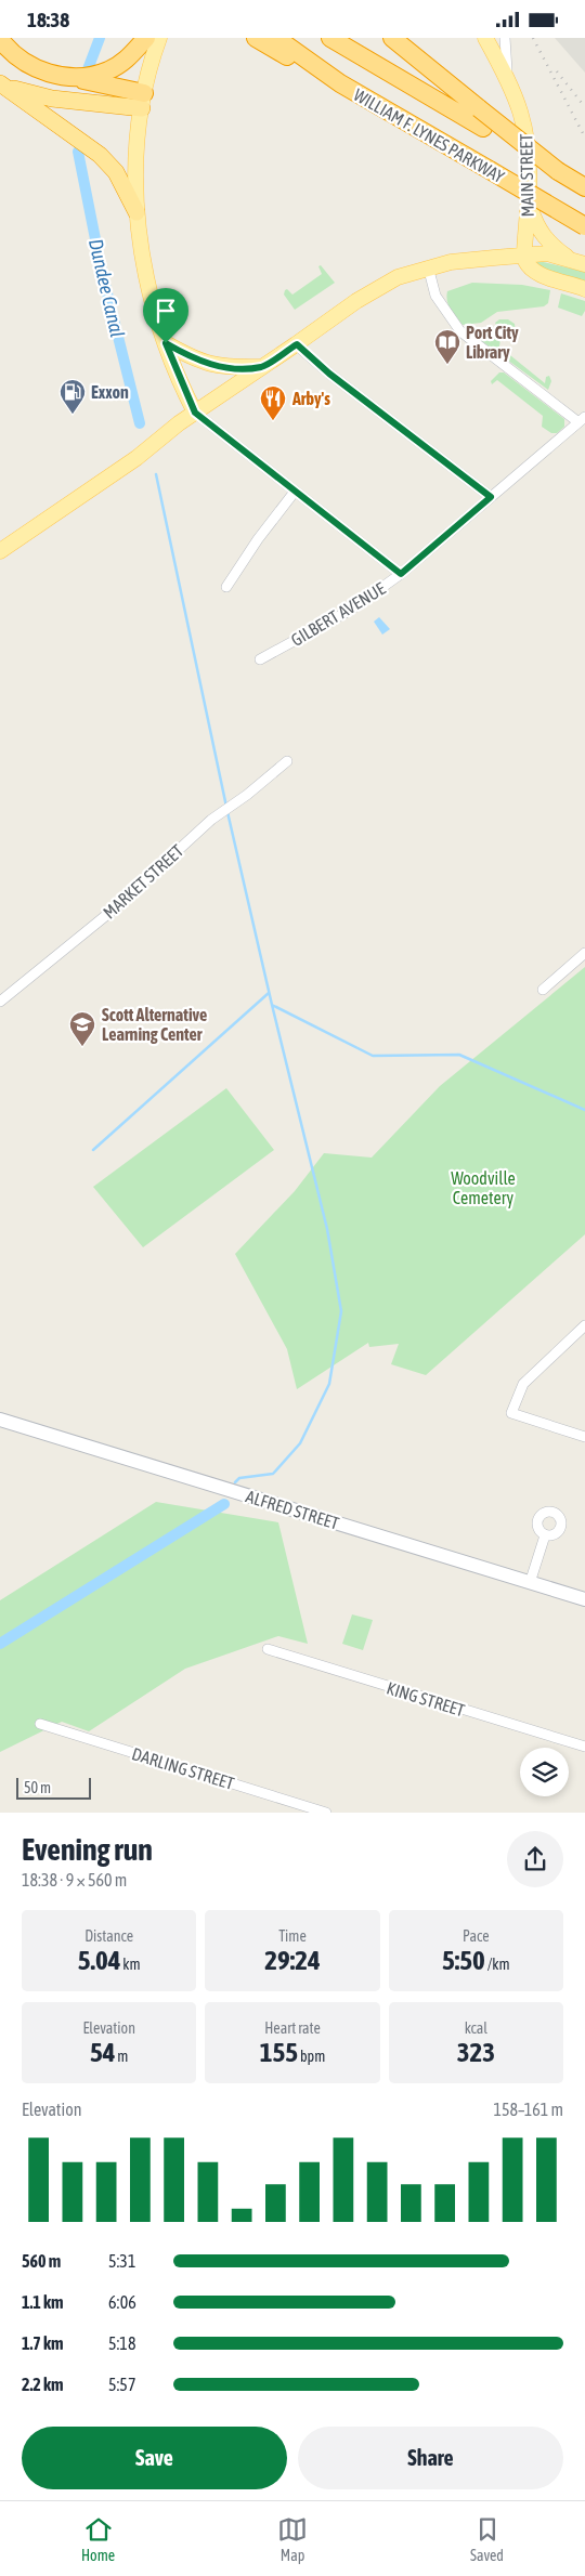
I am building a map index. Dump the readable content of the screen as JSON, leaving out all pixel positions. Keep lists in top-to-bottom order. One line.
{"streets":{"highway":["WILLIAM F. LYNES PARKWAY"],"main road":["MAIN STREET","ALFRED STREET"],"street":["GILBERT AVENUE","MARKET STREET","KING STREET","DARLING STREET"]},"water":["Dundee Canal"],"parks":["Woodville Cemetery"],"places":{"library":["Port City Library"],"fuel station":["Exxon"],"restaurant":["Arby's"],"school or university":["Scott Alternative Learning Center"]},"scale_bar":"50 m","page":{"status":"18:38","scale":"50 m","heading":["Evening run","18:38 · 9 × 560 m"],"stats":[["Distance","5.04 km"],["Time","29:24"],["Pace","5:50 /km"],["Elevation","54 m"],["Heart rate","155 bpm"],["kcal","323"]],"chart":["Elevation","158–161 m"],"list":[{"name":"560 m","note":"5:31"},{"name":"1.1 km","note":"6:06"},{"name":"1.7 km","note":"5:18"},{"name":"2.2 km","note":"5:57"}],"buttons":["Save","Share"],"tabs":["Home","Map","Saved"]}}
